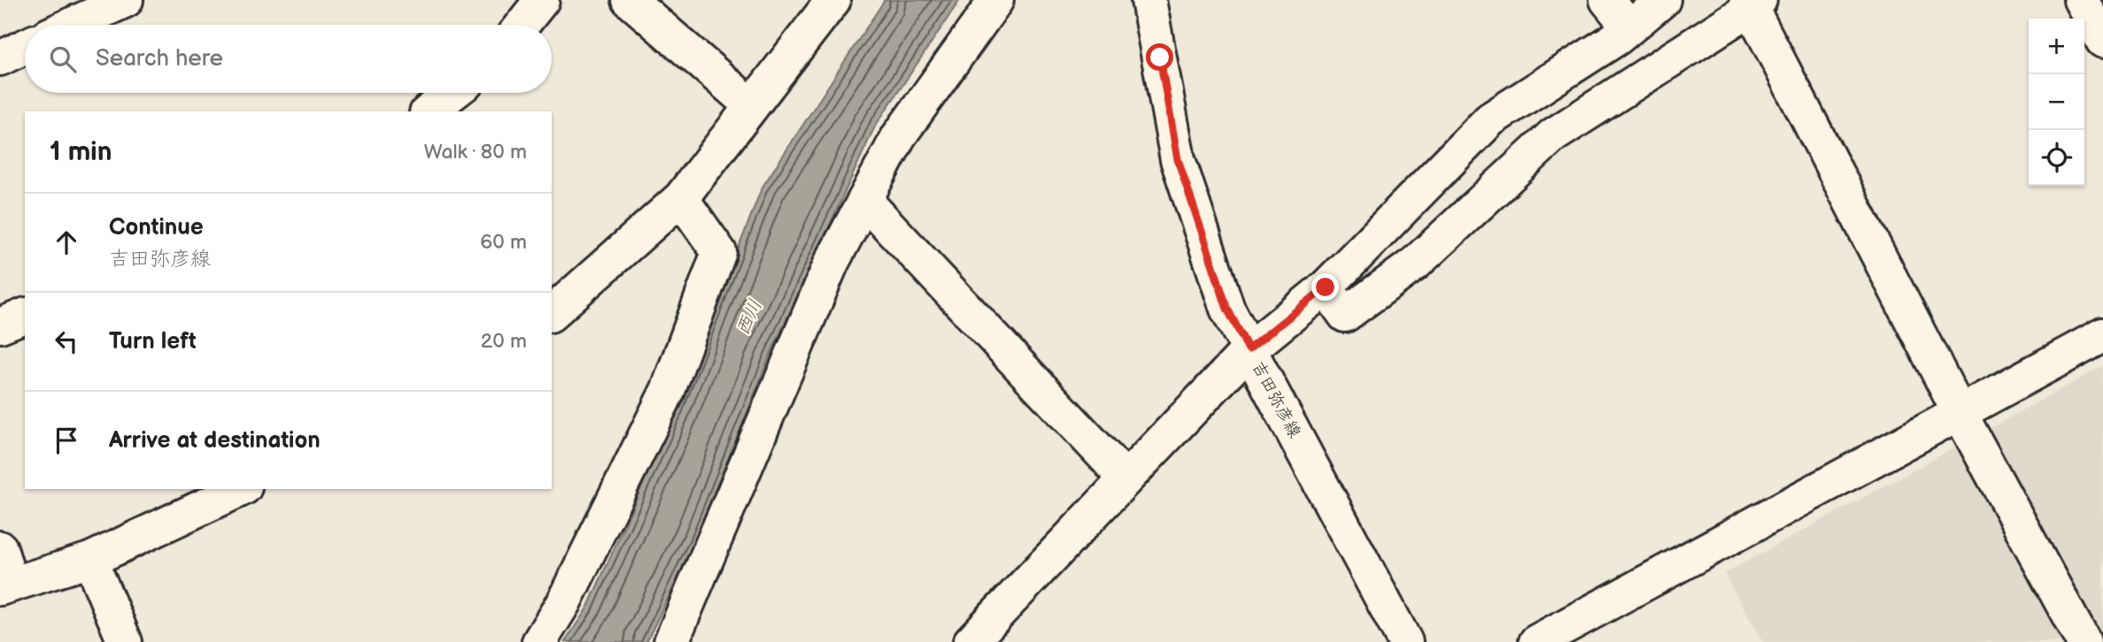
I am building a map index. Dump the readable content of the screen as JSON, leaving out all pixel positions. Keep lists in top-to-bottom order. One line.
{"streets":{"street":["吉田弥彦線"]},"water":["西川"],"page":{"map_buttons":["+","−"],"search":"Search here","heading":["1 min","Walk · 80 m"],"list":[["Continue","吉田弥彦線","60 m"],["Turn left","20 m"],"Arrive at destination"]}}
